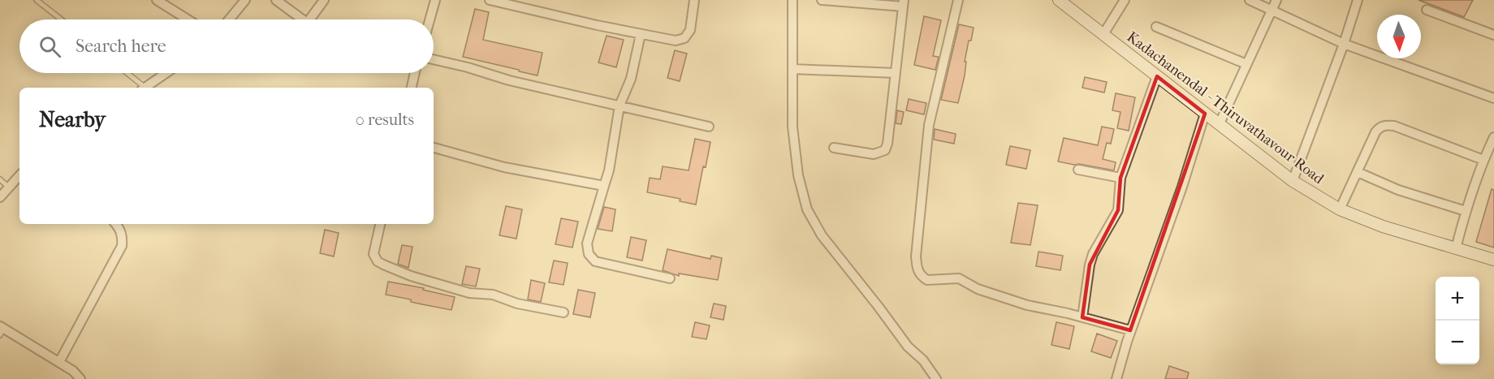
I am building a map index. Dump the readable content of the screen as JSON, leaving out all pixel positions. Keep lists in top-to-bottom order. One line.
{"streets":{"main road":["Kadachanendal - Thiruvathavour Road"]},"north":"bottom","page":{"search":"Search here","heading":["Nearby","0 results"],"map_buttons":["+","−"]}}
